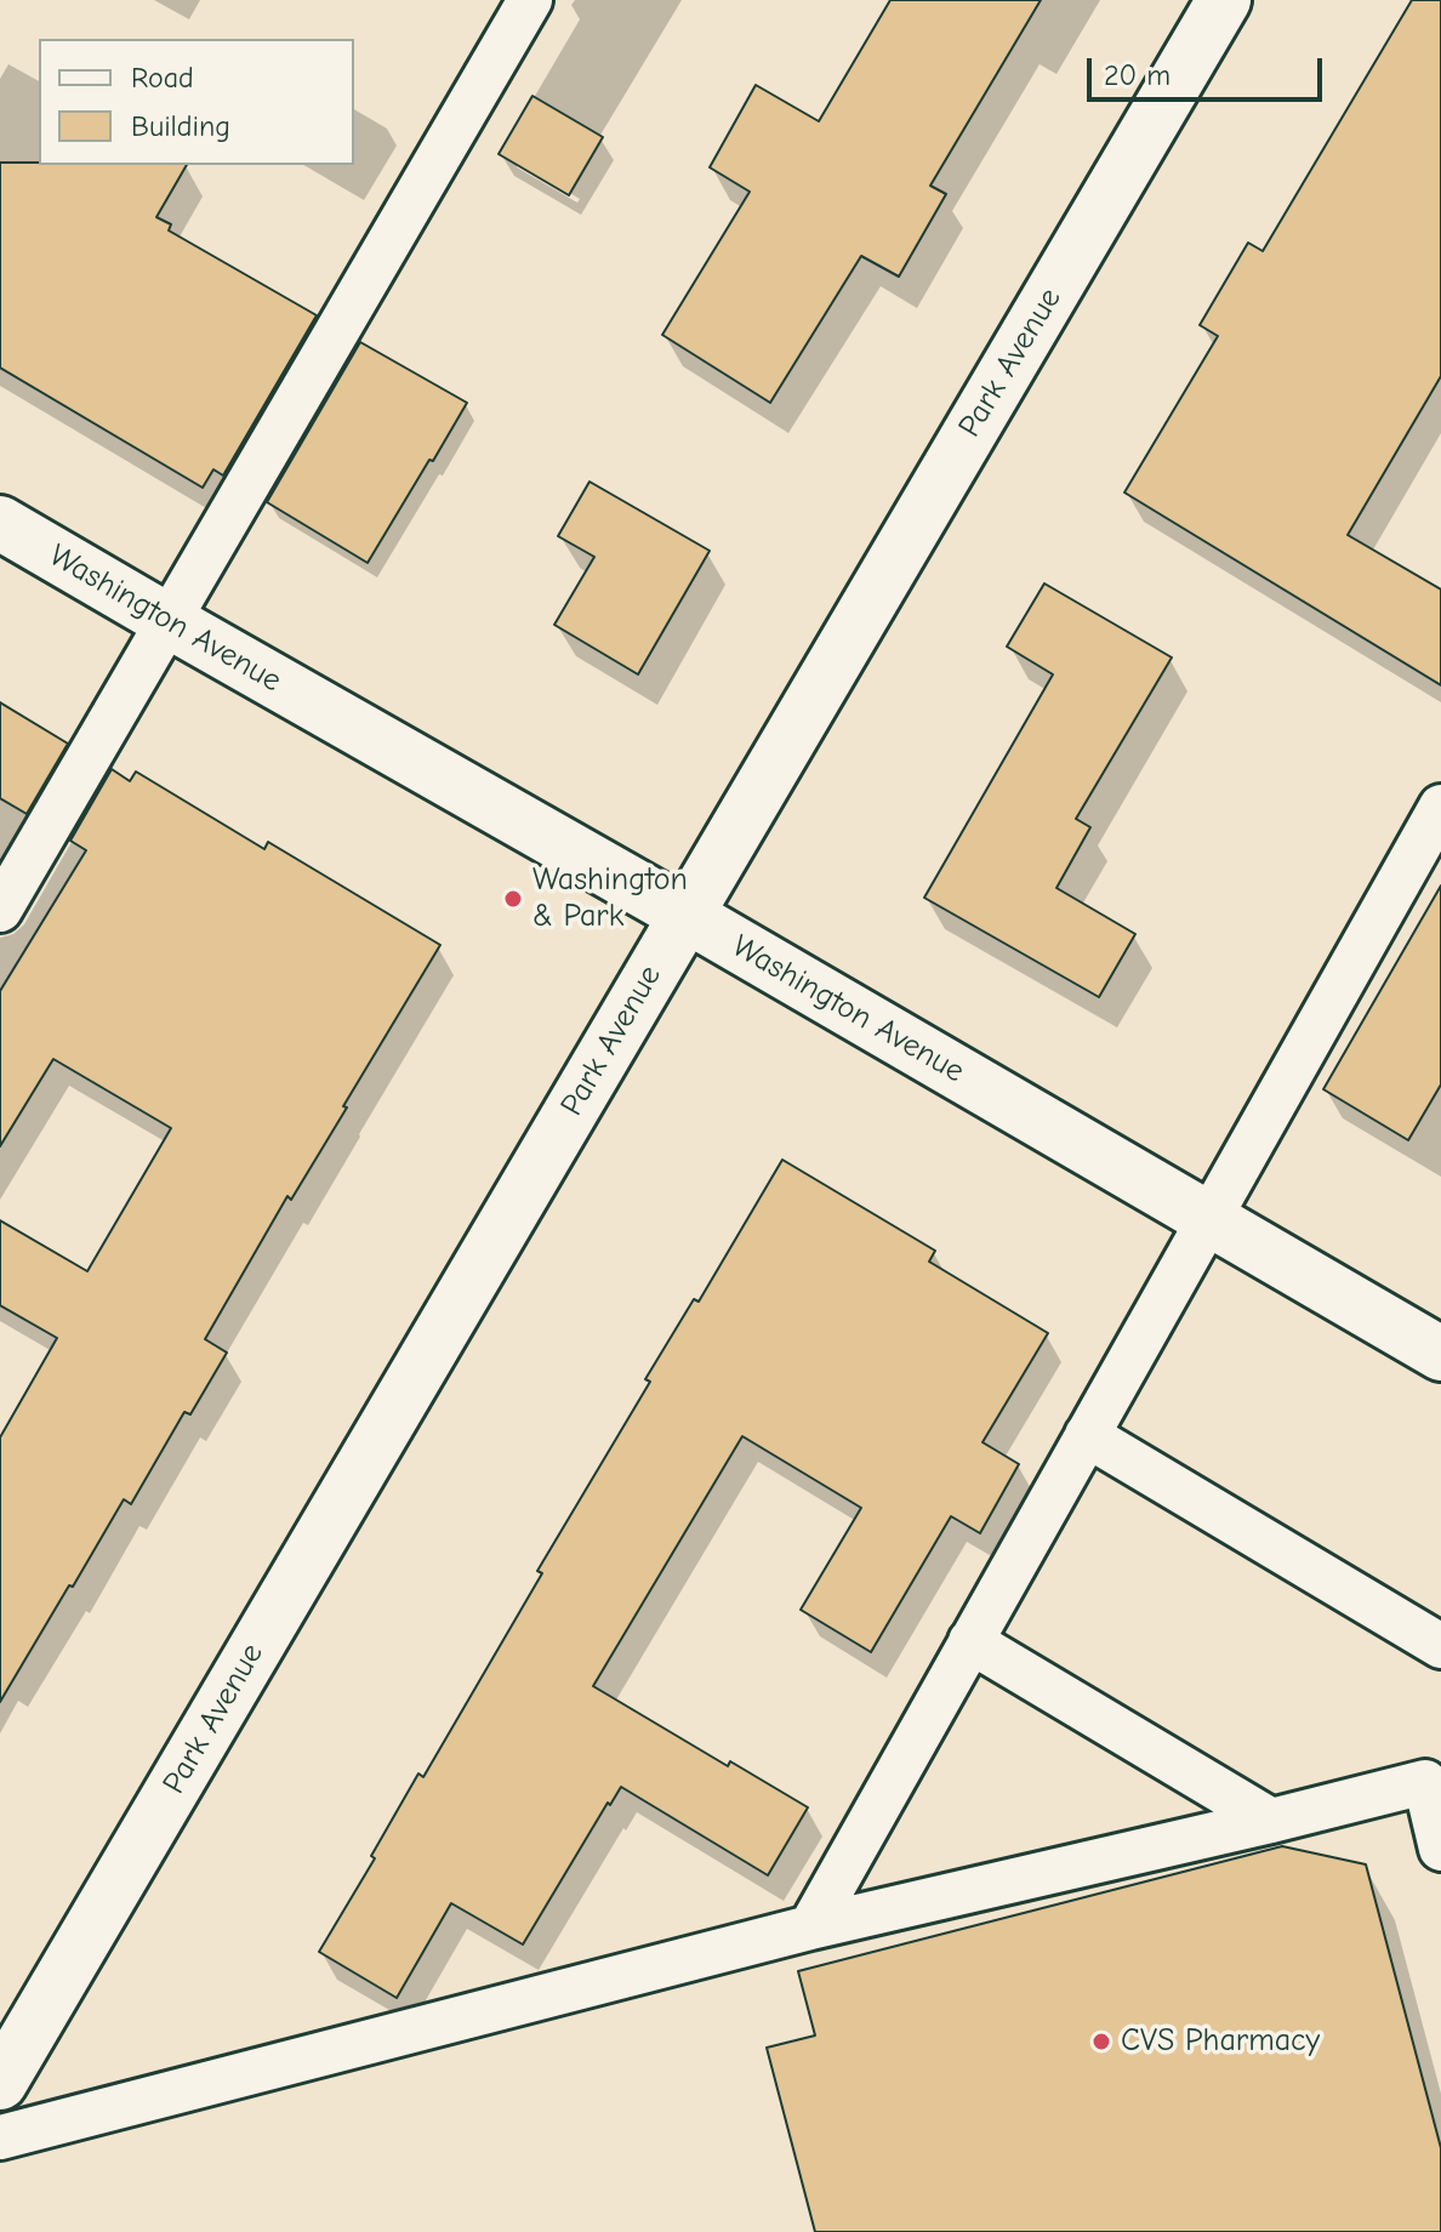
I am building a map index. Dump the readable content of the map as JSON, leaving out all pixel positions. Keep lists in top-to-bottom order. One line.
{"streets":{"street":["Park Avenue","Washington Avenue"]},"crossings":[["Park Avenue","Washington Avenue"]],"places":["Washington & Park","CVS Pharmacy"],"legend":["Road","Building"],"scale_bar":"20 m"}
